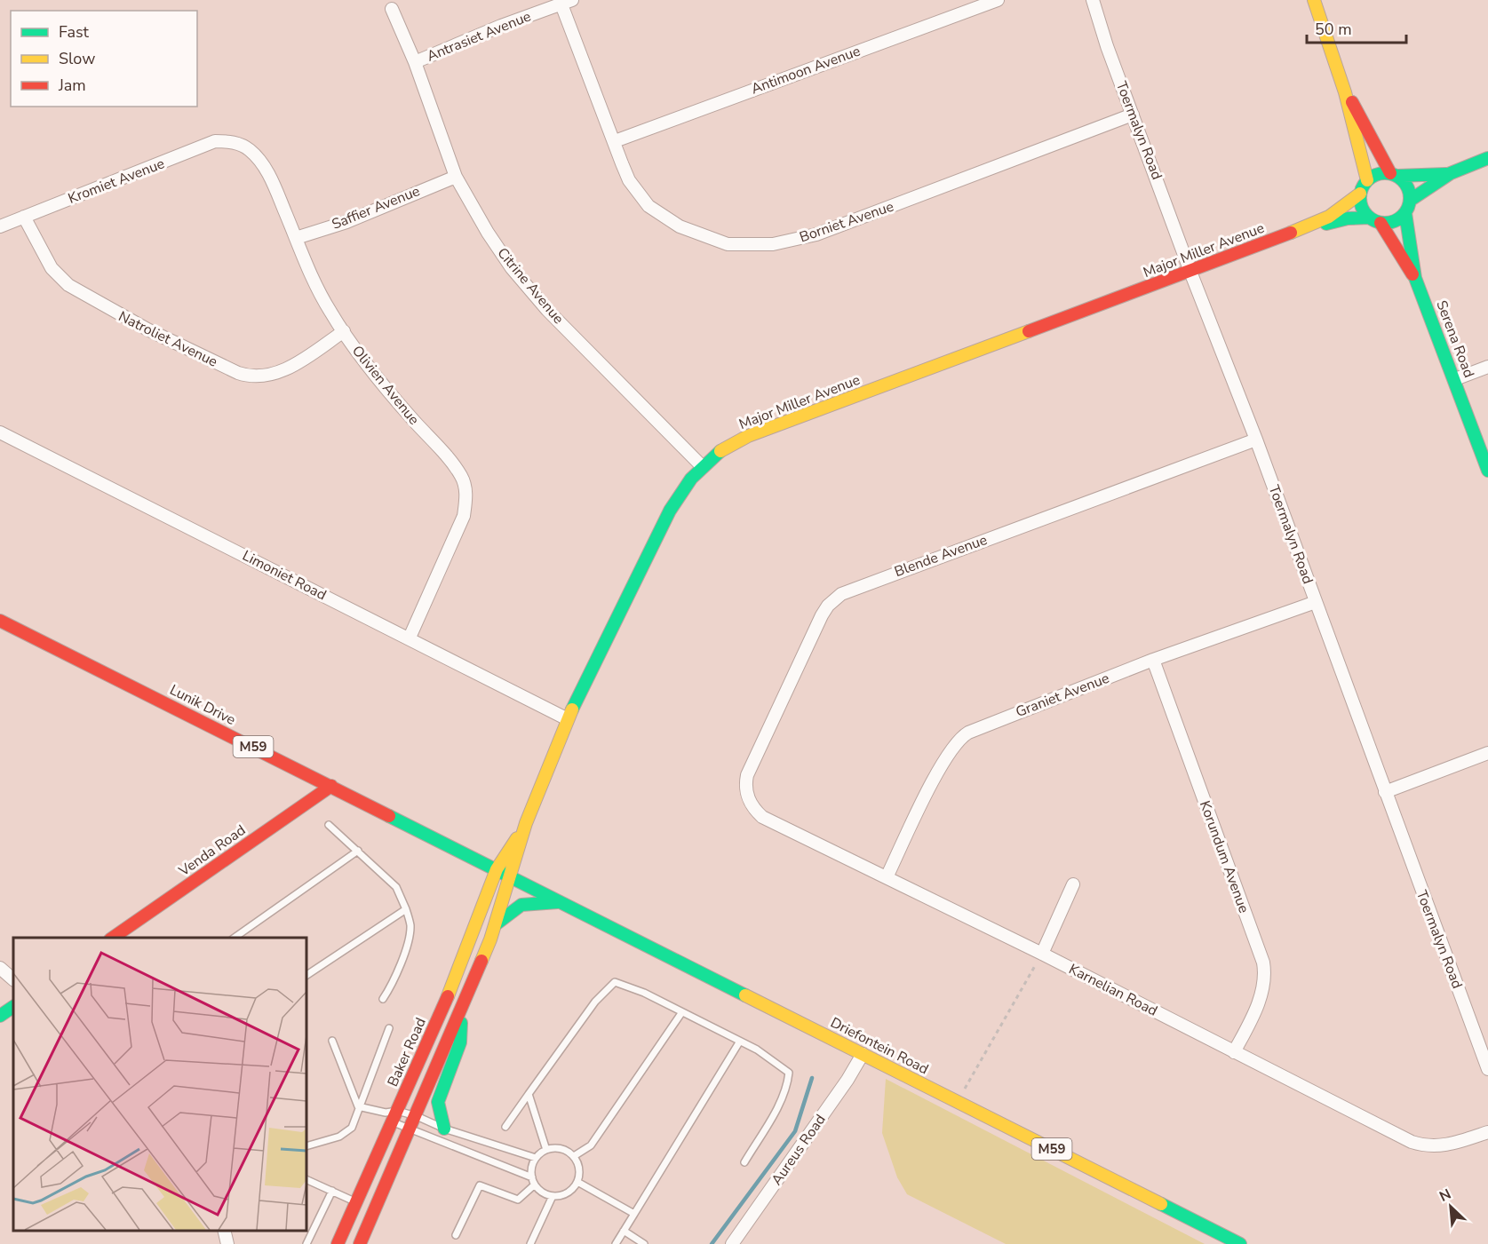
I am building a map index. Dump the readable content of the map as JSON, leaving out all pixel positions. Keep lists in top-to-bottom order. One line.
{"streets":{"main road":["Major Miller Avenue","Serena Road","Lunik Drive","M59","Venda Road","Driefontein Road","Baker Road"],"street":["Antrasiet Avenue","Antimoon Avenue","Toermalyn Road","Kromiet Avenue","Saffier Avenue","Borniet Avenue","Citrine Avenue","Natroliet Avenue","Olivien Avenue","Blende Avenue","Limoniet Road","Graniet Avenue","Korundum Avenue","Karnelian Road","Aureus Road"]},"crossings":[["Antrasiet Avenue","Borniet Avenue"],["Antrasiet Avenue","Citrine Avenue"],["Antimoon Avenue","Borniet Avenue"],["Toermalyn Road","Borniet Avenue"],["Toermalyn Road","Major Miller Avenue"],["Toermalyn Road","Blende Avenue"],["Toermalyn Road","Graniet Avenue"],["Kromiet Avenue","Natroliet Avenue"],["Kromiet Avenue","Olivien Avenue"],["Saffier Avenue","Citrine Avenue"],["Saffier Avenue","Olivien Avenue"],["Major Miller Avenue","Citrine Avenue"],["Major Miller Avenue","Serena Road"],["Major Miller Avenue","Limoniet Road"],["Major Miller Avenue","Lunik Drive"],["Major Miller Avenue","Driefontein Road"],["Major Miller Avenue","Baker Road"],["Natroliet Avenue","Olivien Avenue"],["Olivien Avenue","Limoniet Road"],["Blende Avenue","Karnelian Road"],["Graniet Avenue","Korundum Avenue"],["Graniet Avenue","Karnelian Road"],["Lunik Drive","Venda Road"],["Lunik Drive","Driefontein Road"],["Lunik Drive","Baker Road"],["Korundum Avenue","Karnelian Road"],["Driefontein Road","Baker Road"],["Driefontein Road","Aureus Road"]],"legend":["Fast","Slow","Jam"],"scale_bar":"50 m","north":"top left"}
